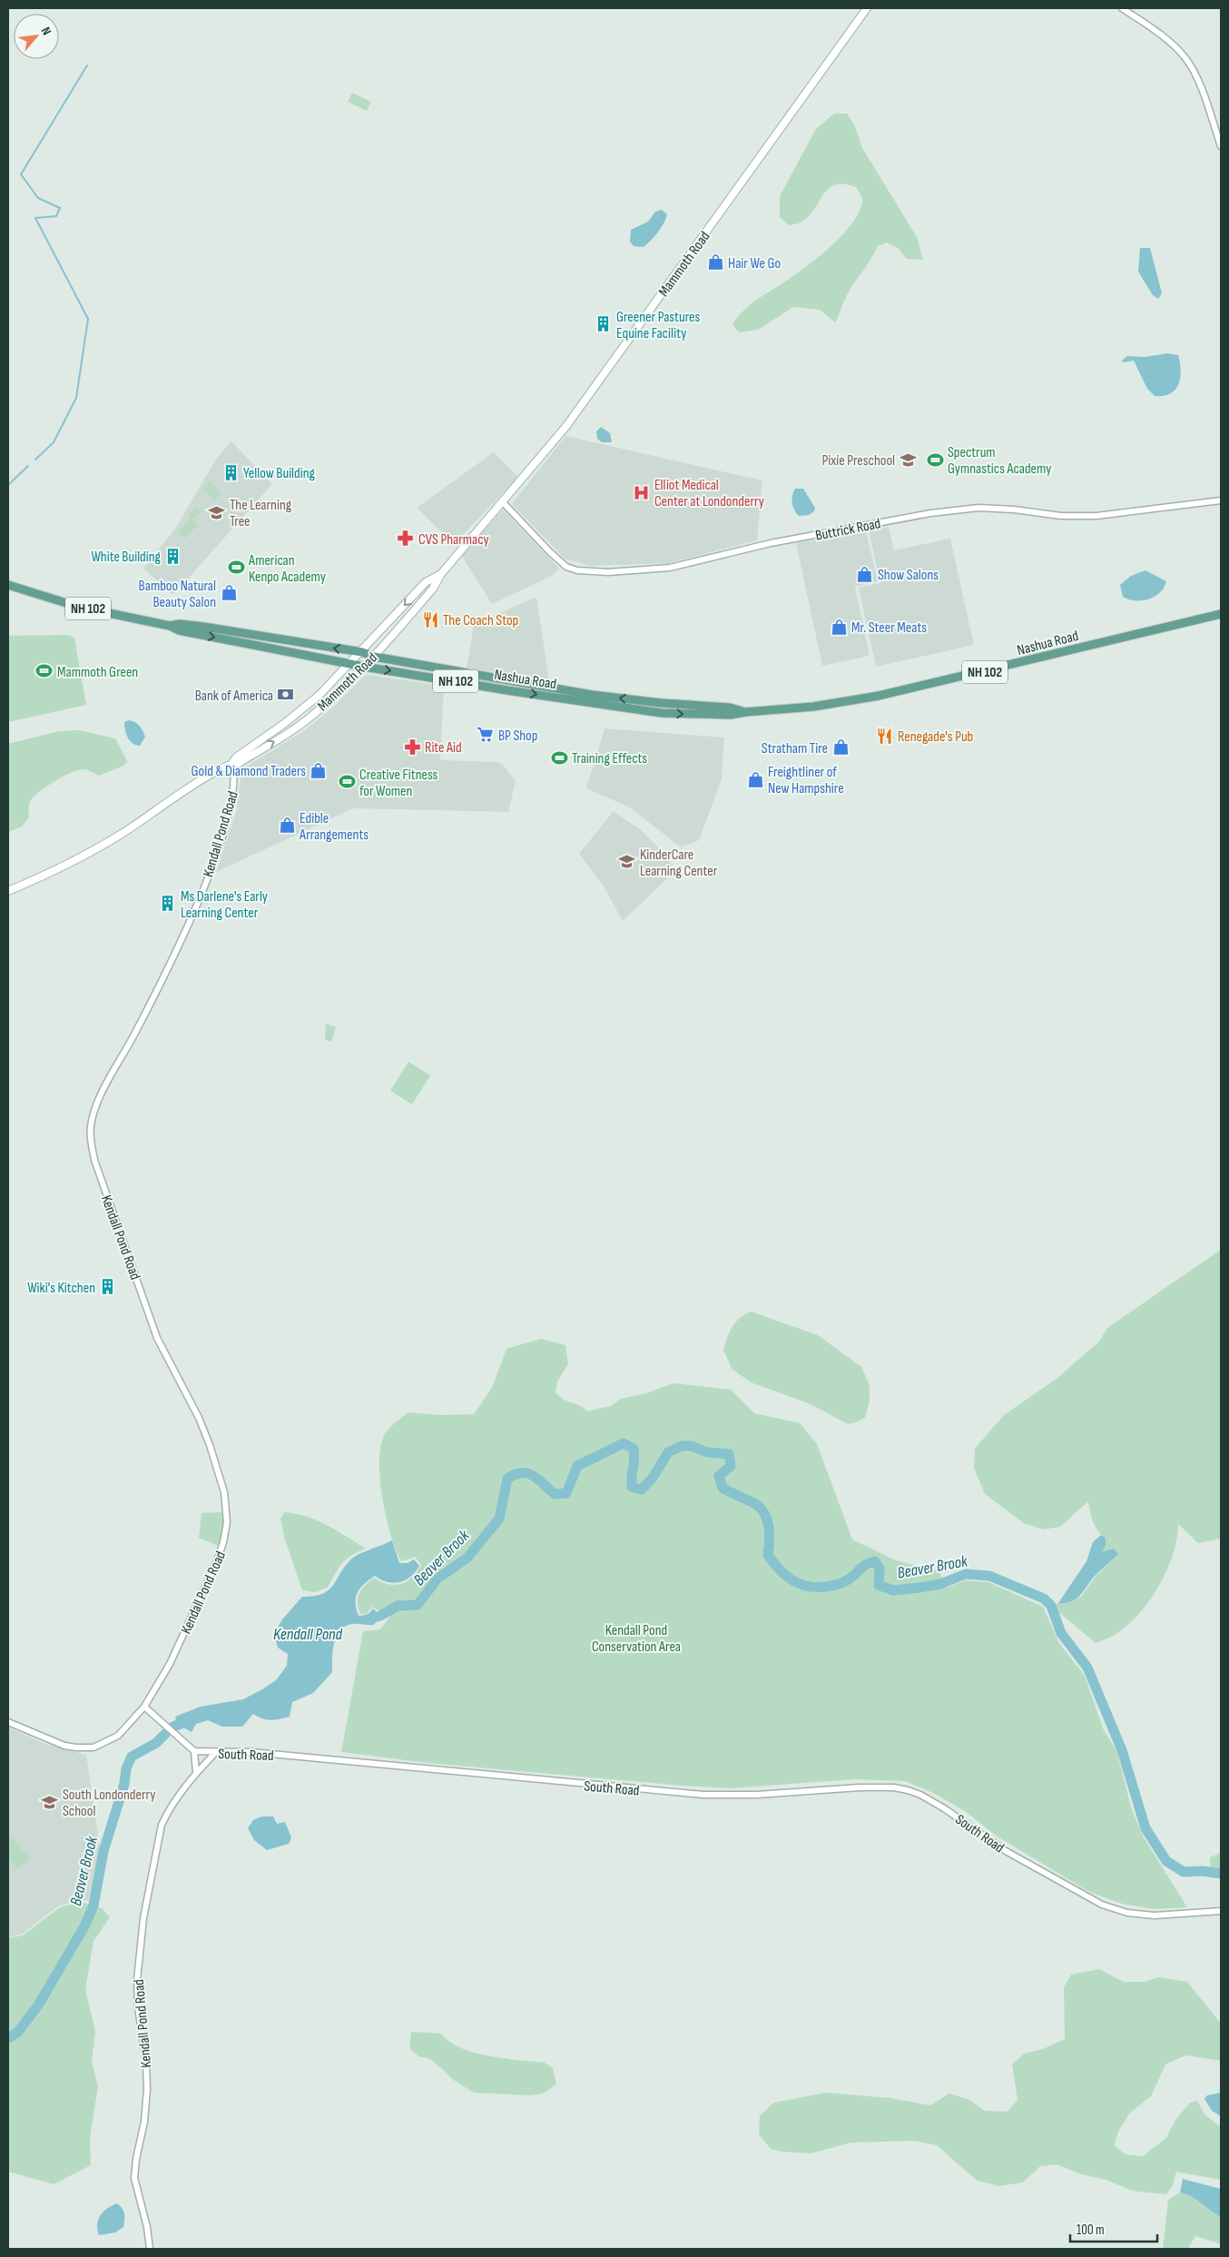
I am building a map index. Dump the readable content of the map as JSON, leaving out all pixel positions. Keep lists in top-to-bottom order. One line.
{"streets":{"main road":["Mammoth Road","NH 102","Nashua Road"],"street":["Buttrick Road","Kendall Pond Road","South Road"]},"crossings":[["Mammoth Road","Buttrick Road"],["Mammoth Road","Nashua Road"],["Mammoth Road","Kendall Pond Road"],["Kendall Pond Road","South Road"]],"water":["Beaver Brook","Kendall Pond"],"parks":["Kendall Pond Conservation Area"],"places":{"shop":["Hair We Go","Show Salons","Bamboo Natural Beauty Salon","Mr. Steer Meats","Stratham Tire","Gold & Diamond Traders","Freightliner of New Hampshire","Edible Arrangements"],"building":["Greener Pastures Equine Facility","Yellow Building","White Building","Ms Darlene's Early Learning Center","Wiki's Kitchen"],"school or university":["Pixie Preschool","The Learning Tree","KinderCare Learning Center","South Londonderry School"],"sports":["Spectrum Gymnastics Academy","American Kenpo Academy","Mammoth Green","Training Effects","Creative Fitness for Women"],"hospital":["Elliot Medical Center at Londonderry"],"pharmacy":["CVS Pharmacy","Rite Aid"],"restaurant":["The Coach Stop","Renegade's Pub"],"bank":["Bank of America"],"supermarket":["BP Shop"]},"scale_bar":"100 m","north":"top right"}
